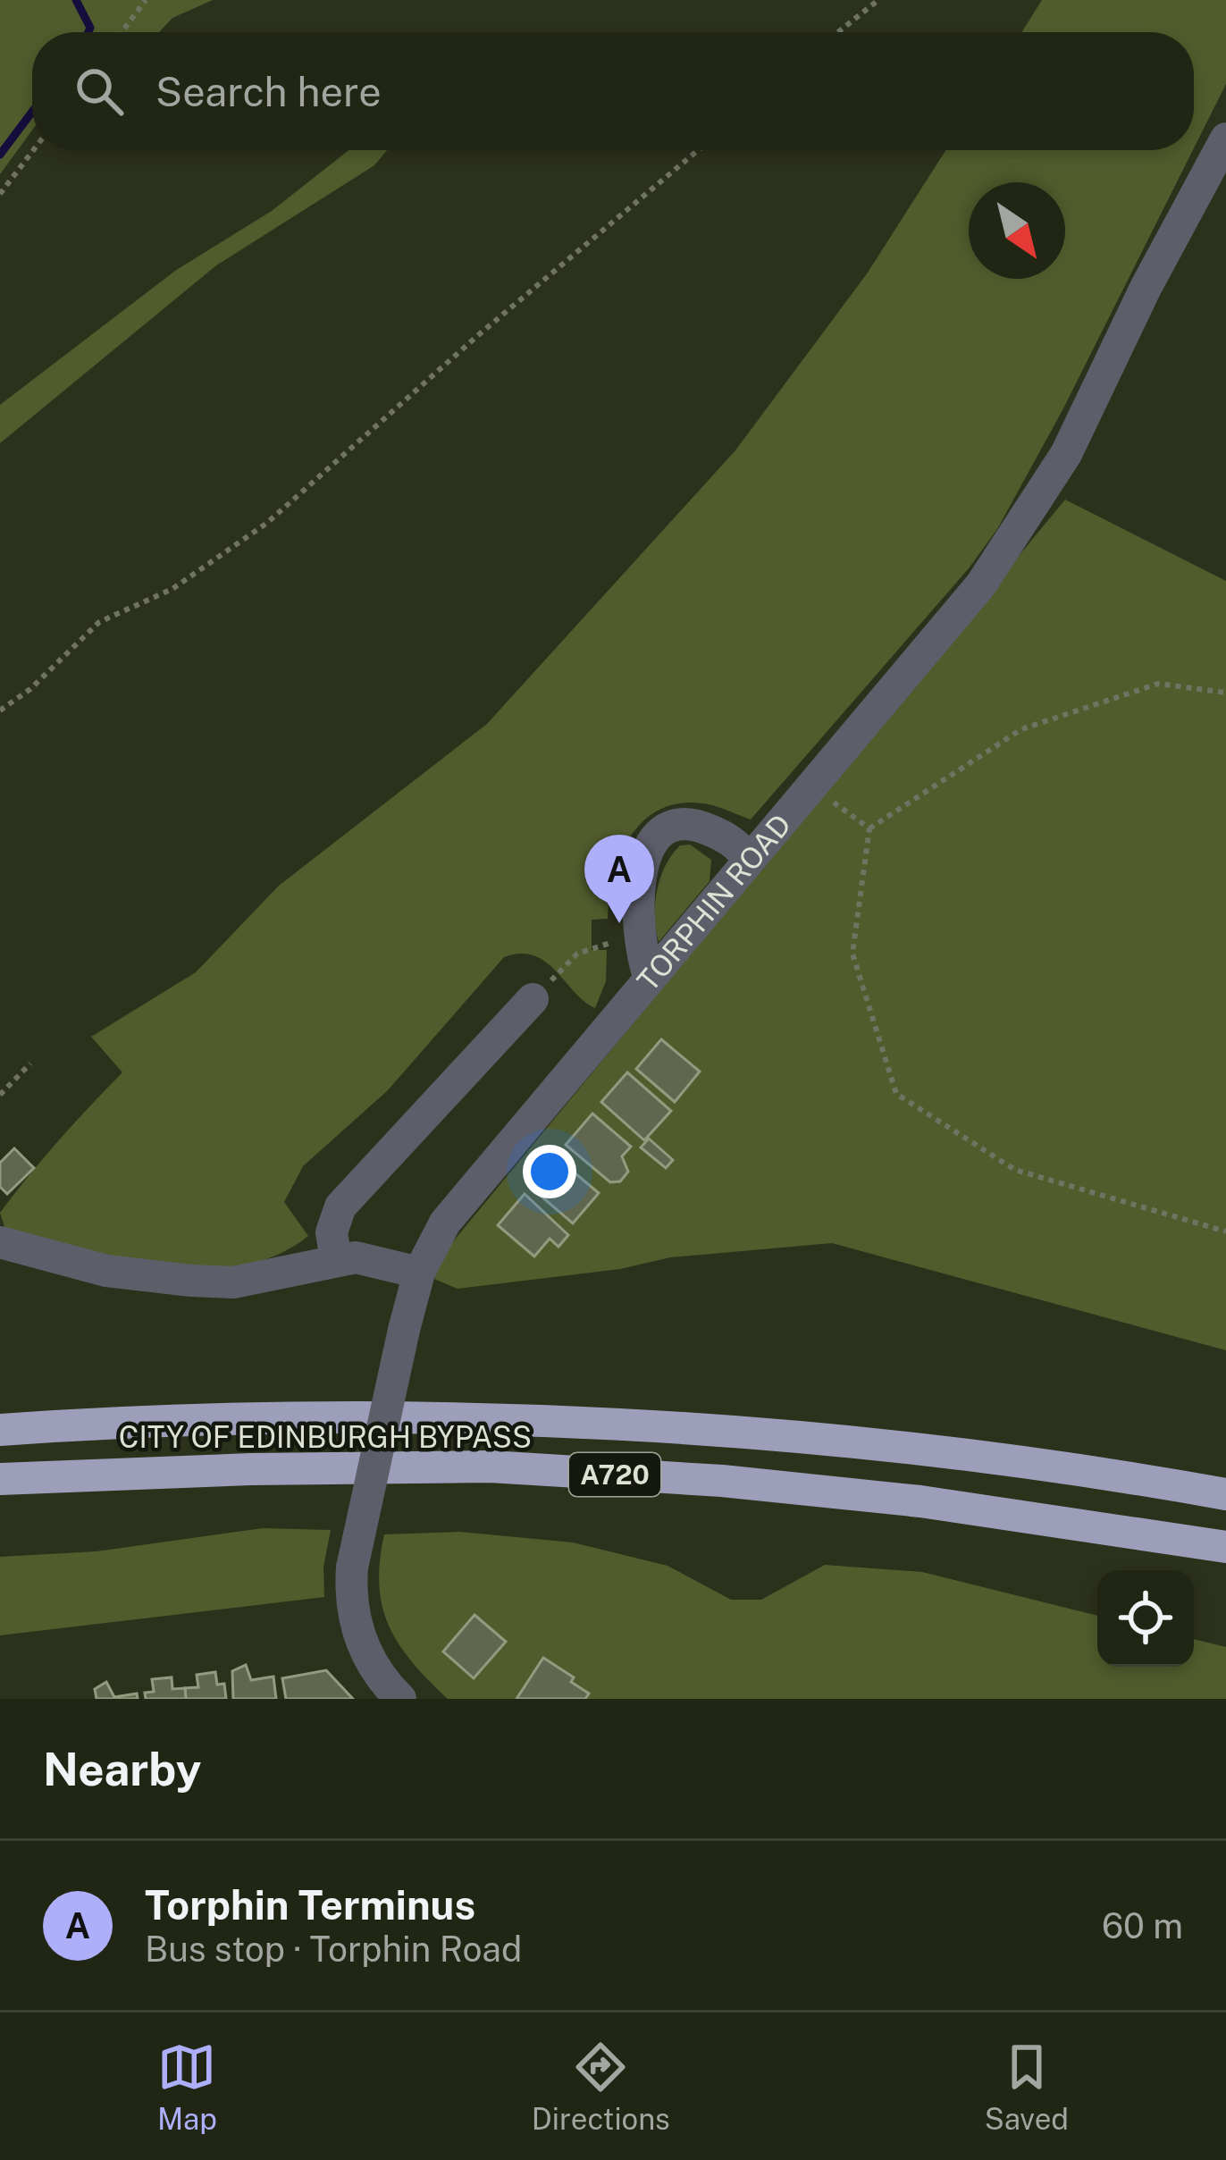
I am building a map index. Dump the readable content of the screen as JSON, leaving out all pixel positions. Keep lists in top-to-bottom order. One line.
{"streets":{"highway":["CITY OF EDINBURGH BYPASS","A720"],"street":["TORPHIN ROAD"]},"north":"bottom right","page":{"search":"Search here","pins":"A","heading":"Nearby","list":[{"mark":"A","name":"Torphin Terminus","note":"Bus stop · Torphin Road","value":"60 m"}],"nav":["Map","Directions","Saved"]}}
